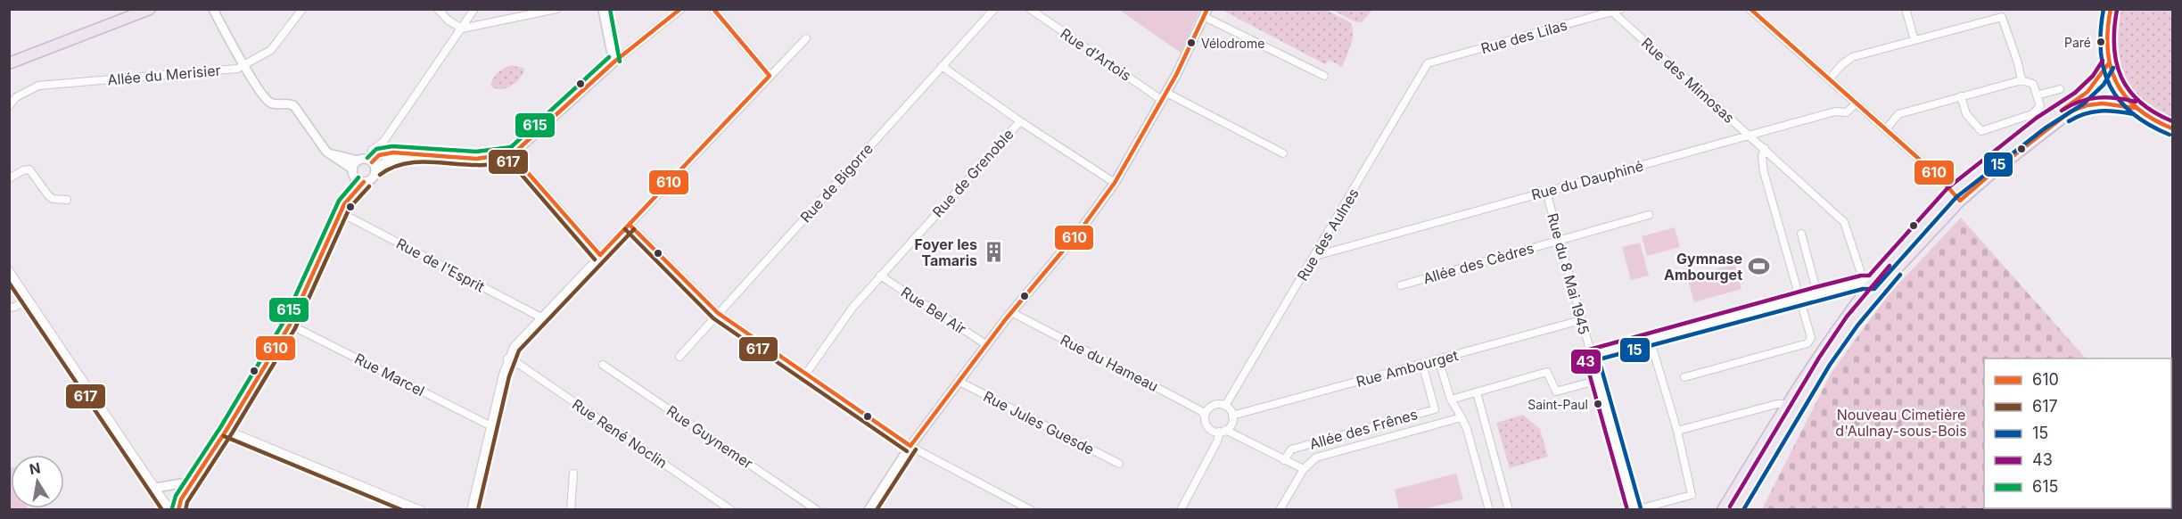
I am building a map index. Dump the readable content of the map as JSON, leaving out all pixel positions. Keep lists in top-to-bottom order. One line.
{"streets":{"street":["Rue des Lilas","Rue d'Artois","Allée du Merisier","Rue des Mimosas","Rue de Grenoble","Rue du Dauphiné","Rue de Bigorre","Rue des Aulnes","Allée des Cèdres","Rue de l'Esprit","Rue du 8 Mai 1945","Rue Bel Air","Rue du Hameau","Rue Ambourget","Rue Marcel","Rue Jules Guesde","Allée des Frênes","Rue René Noclin","Rue Guynemer"]},"crossings":[["Rue des Lilas","Rue des Mimosas"],["Rue des Lilas","Rue des Aulnes"],["Rue des Mimosas","Rue du Dauphiné"],["Rue de Grenoble","Rue Bel Air"],["Rue du Dauphiné","Rue des Aulnes"],["Rue du Dauphiné","Rue du 8 Mai 1945"],["Rue des Aulnes","Rue du Hameau"],["Rue des Aulnes","Rue Ambourget"],["Allée des Cèdres","Rue du 8 Mai 1945"],["Rue du 8 Mai 1945","Rue Ambourget"],["Rue du Hameau","Rue Ambourget"],["Rue Ambourget","Allée des Frênes"]],"parks":["Nouveau Cimetière d'Aulnay-sous-Bois"],"places":{"other":["Paré","Vélodrome","Saint-Paul"],"building":["Foyer les Tamaris"],"sports":["Gymnase Ambourget"]},"lines":["transit line 610","transit line 15","transit line 615","transit line 43","transit line 617"],"legend":["610","617","15","43","615"],"north":"top"}
